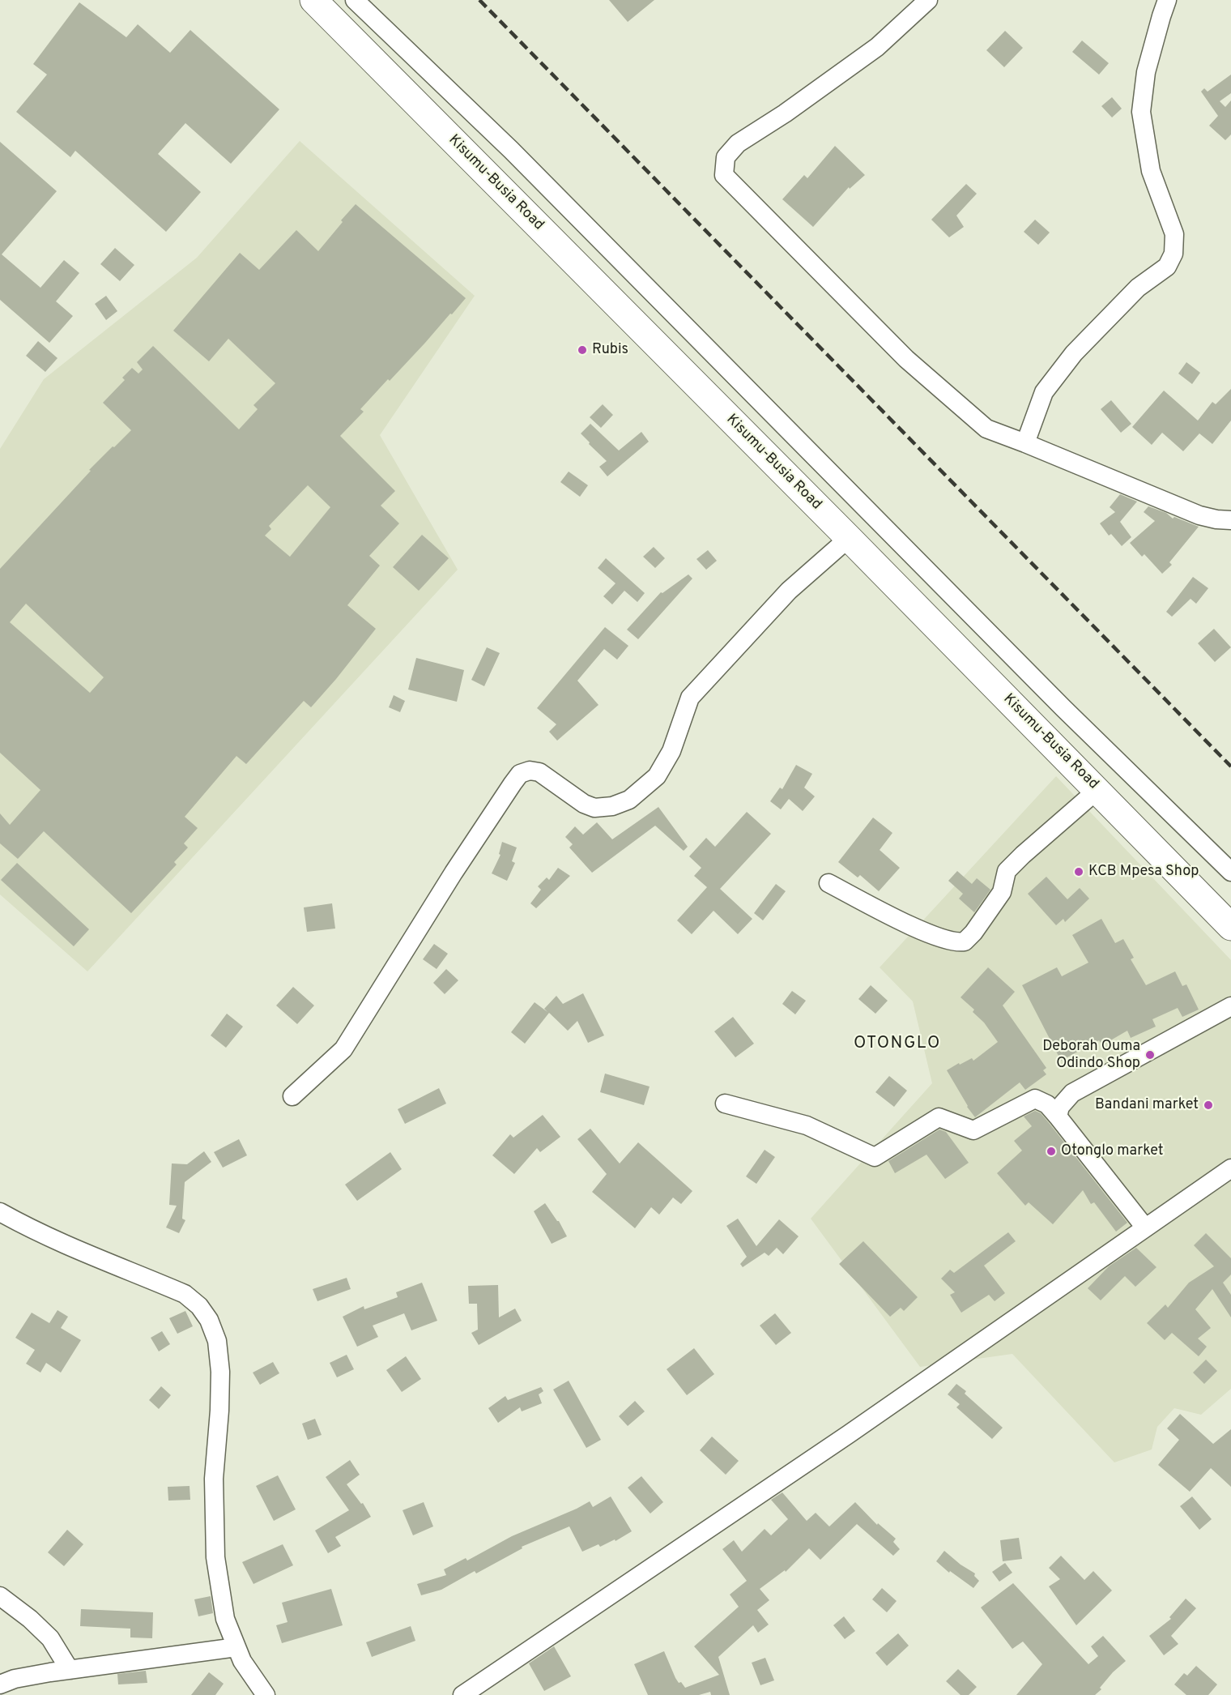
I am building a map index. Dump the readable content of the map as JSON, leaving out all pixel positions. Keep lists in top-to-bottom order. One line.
{"streets":{"highway":["Kisumu-Busia Road"]},"districts":["OTONGLO"],"places":["Rubis","KCB Mpesa Shop","Deborah Ouma Odindo Shop","Bandani market","Otonglo market"]}
